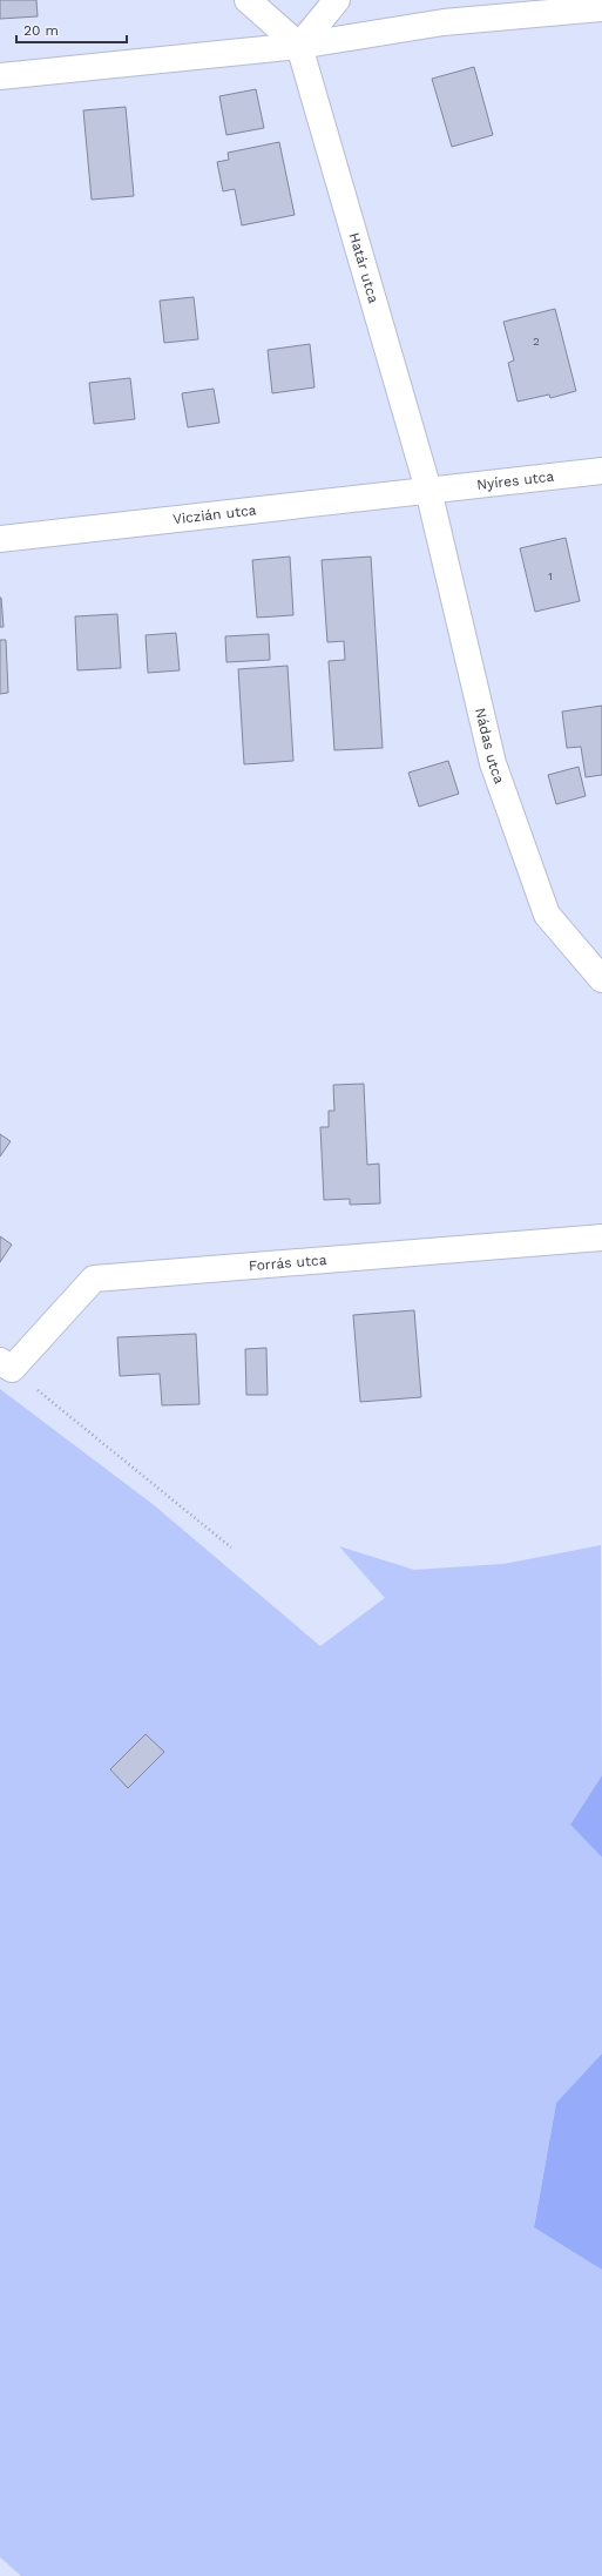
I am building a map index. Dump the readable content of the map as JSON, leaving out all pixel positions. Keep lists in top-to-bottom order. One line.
{"streets":{"street":["Határ utca","Nyíres utca","Viczián utca","Nádas utca","Forrás utca"]},"crossings":[["Határ utca","Nyíres utca"],["Határ utca","Viczián utca"],["Határ utca","Nádas utca"],["Nyíres utca","Viczián utca"],["Nyíres utca","Nádas utca"],["Viczián utca","Nádas utca"]],"house_numbers":["2","1"],"scale_bar":"20 m"}
